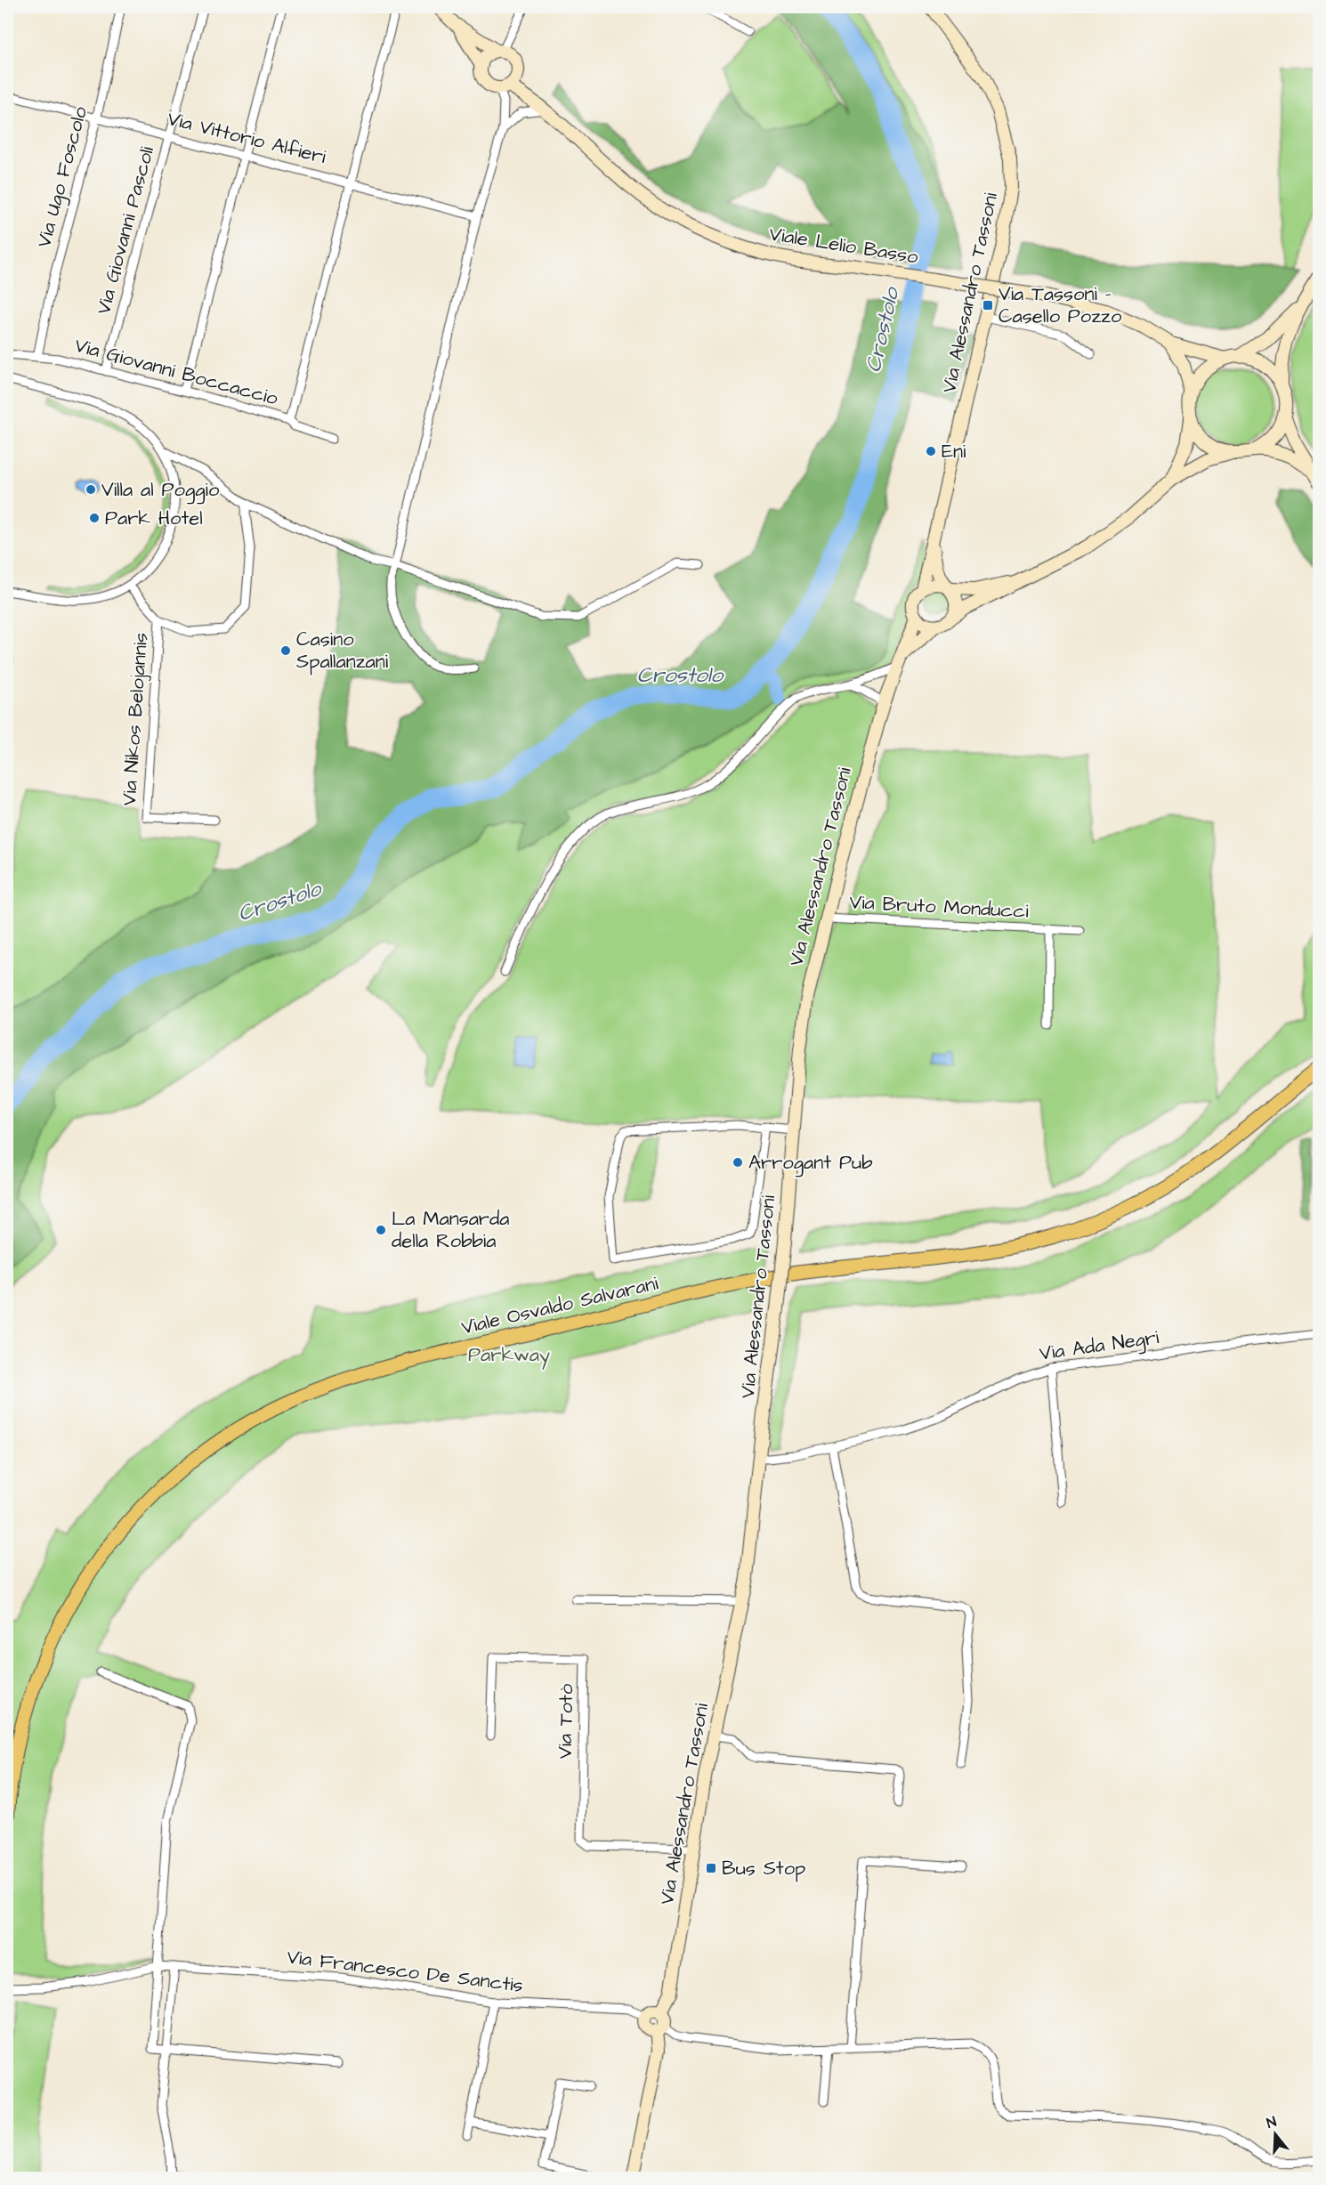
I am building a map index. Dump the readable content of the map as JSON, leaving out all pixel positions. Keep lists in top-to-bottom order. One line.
{"streets":{"main road":["Viale Osvaldo Salvarani"],"street":["Via Vittorio Alfieri","Via Ugo Foscolo","Via Giovanni Pascoli","Viale Lelio Basso","Via Alessandro Tassoni","Via Giovanni Boccaccio","Via Nikos Belojannis","Via Bruto Monducci","Via Ada Negri","Via Totò","Via Francesco De Sanctis"]},"crossings":[["Via Vittorio Alfieri","Via Ugo Foscolo"],["Via Vittorio Alfieri","Via Giovanni Pascoli"],["Via Ugo Foscolo","Via Giovanni Boccaccio"],["Via Giovanni Pascoli","Via Giovanni Boccaccio"],["Via Alessandro Tassoni","Via Bruto Monducci"],["Via Alessandro Tassoni","Via Ada Negri"],["Via Alessandro Tassoni","Via Totò"],["Via Alessandro Tassoni","Via Francesco De Sanctis"]],"water":["Crostolo"],"parks":["Parkway"],"places":{"transit":["Via Tassoni - Casello Pozzo","Bus Stop"],"other":["Eni","Villa al Poggio","Park Hotel","Casino Spallanzani","Arrogant Pub","La Mansarda della Robbia"]},"north":"top"}
